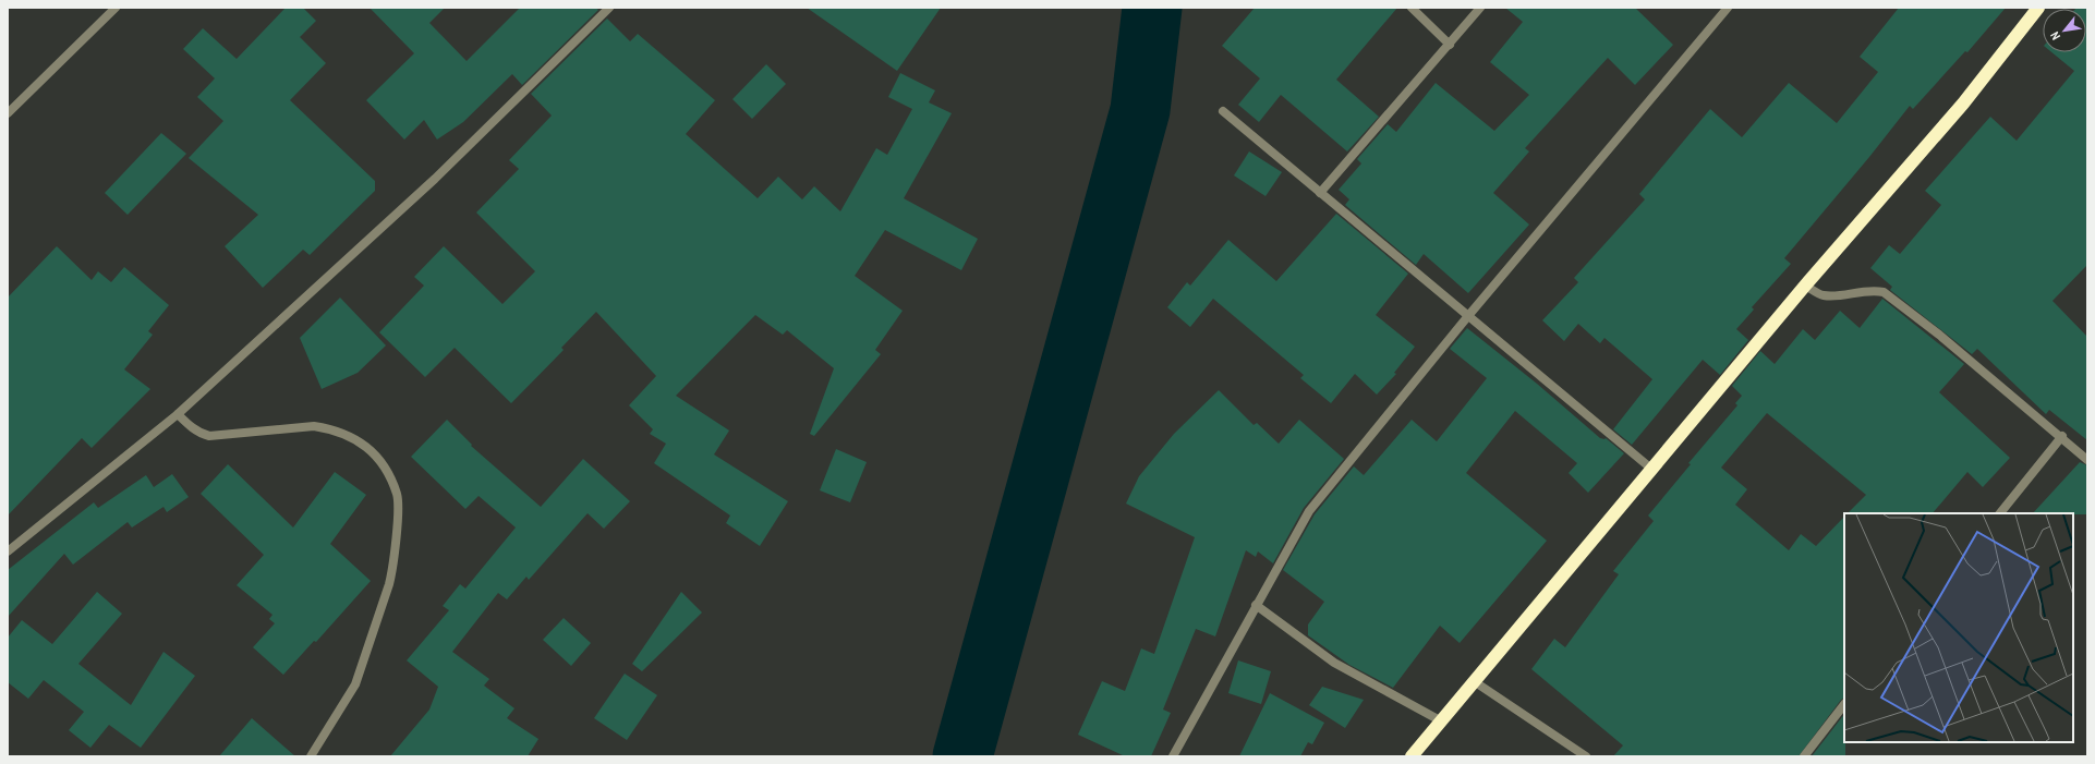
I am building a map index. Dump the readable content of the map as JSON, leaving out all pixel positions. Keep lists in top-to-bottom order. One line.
{"north":"bottom left"}
